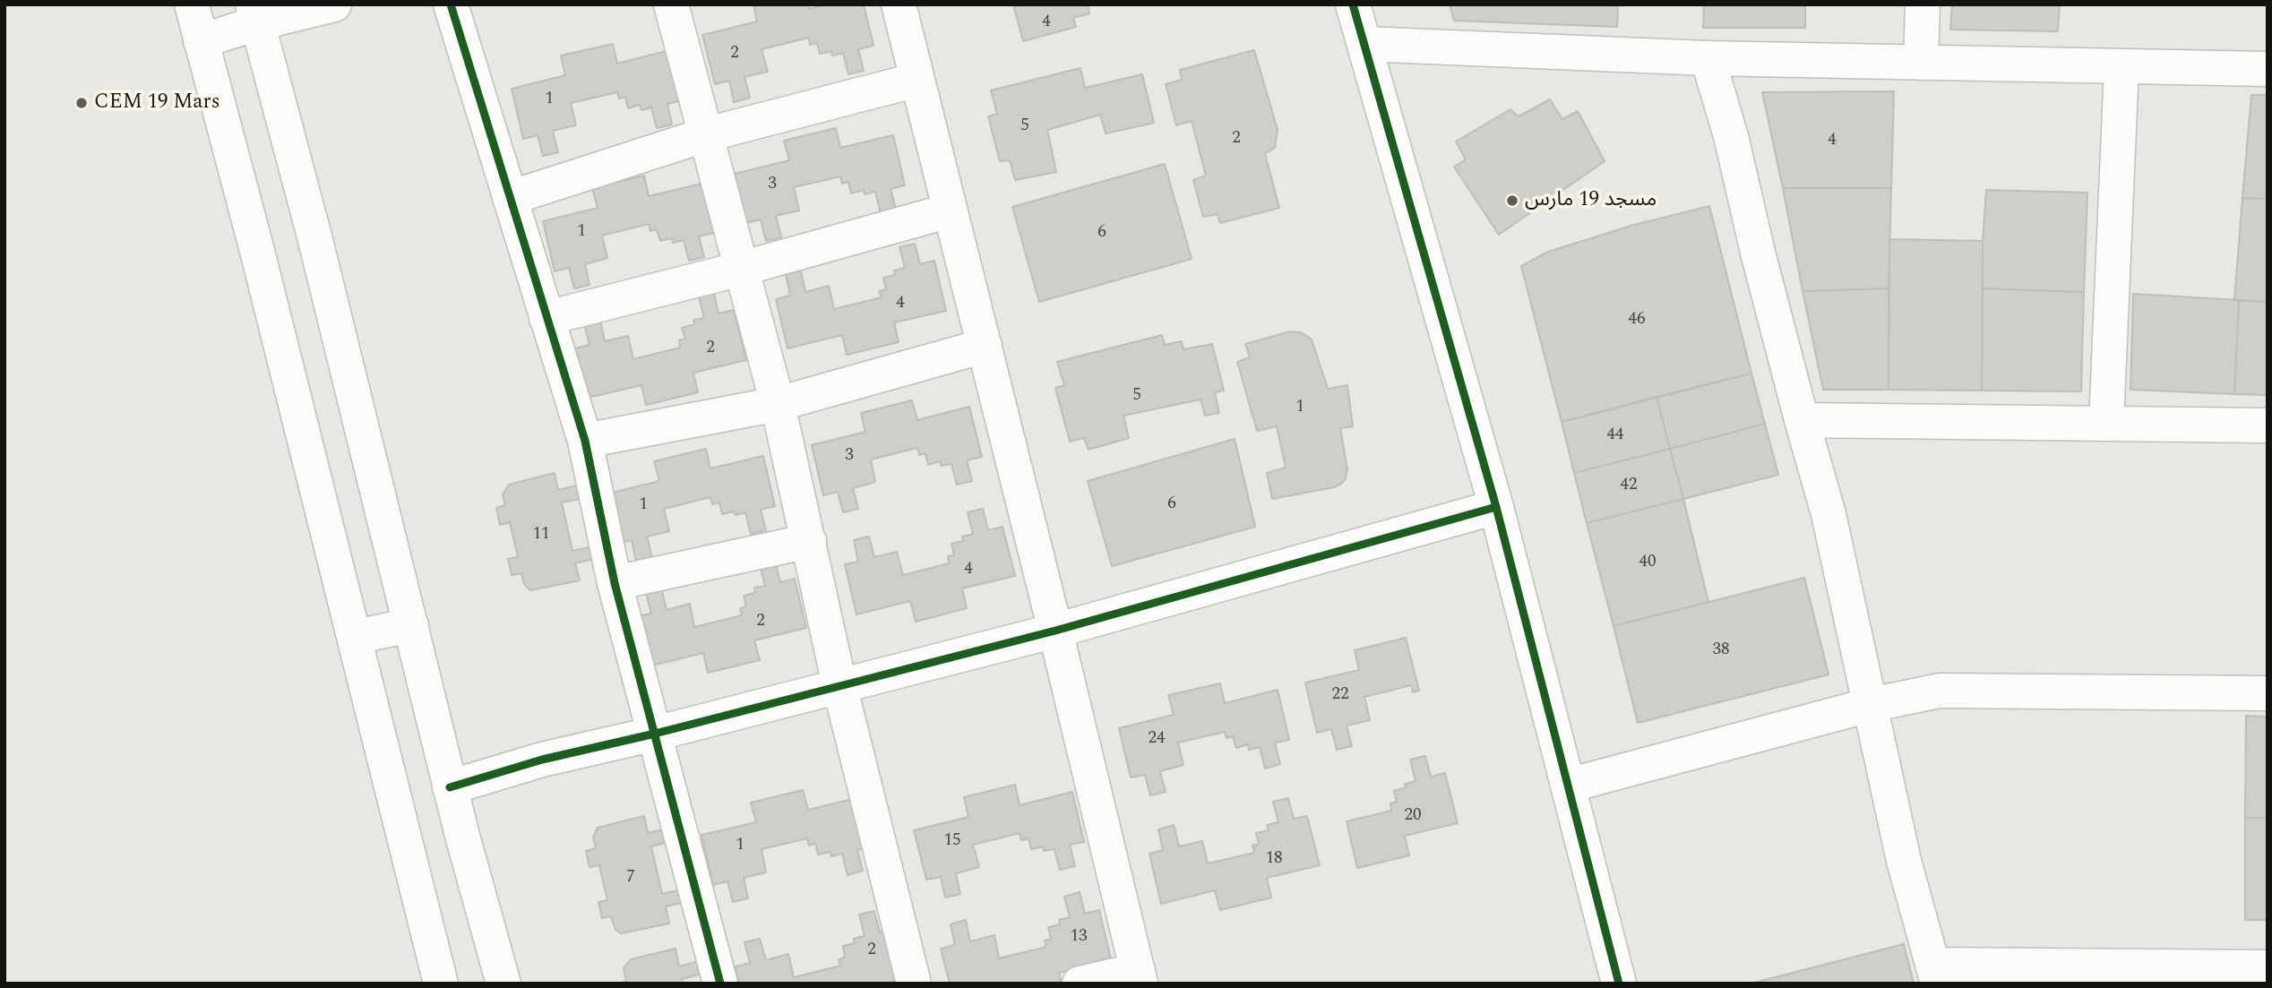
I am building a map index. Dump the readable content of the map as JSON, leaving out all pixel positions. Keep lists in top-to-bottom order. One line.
{"places":["CEM 19 Mars","مسجد 19 مارس"],"house_numbers":["4","2","1","5","2","4","3","1","6","4","46","2","5","1","44","3","42","6","1","11","40","4","2","38","22","24","20","15","1","18","7","13","2"]}
